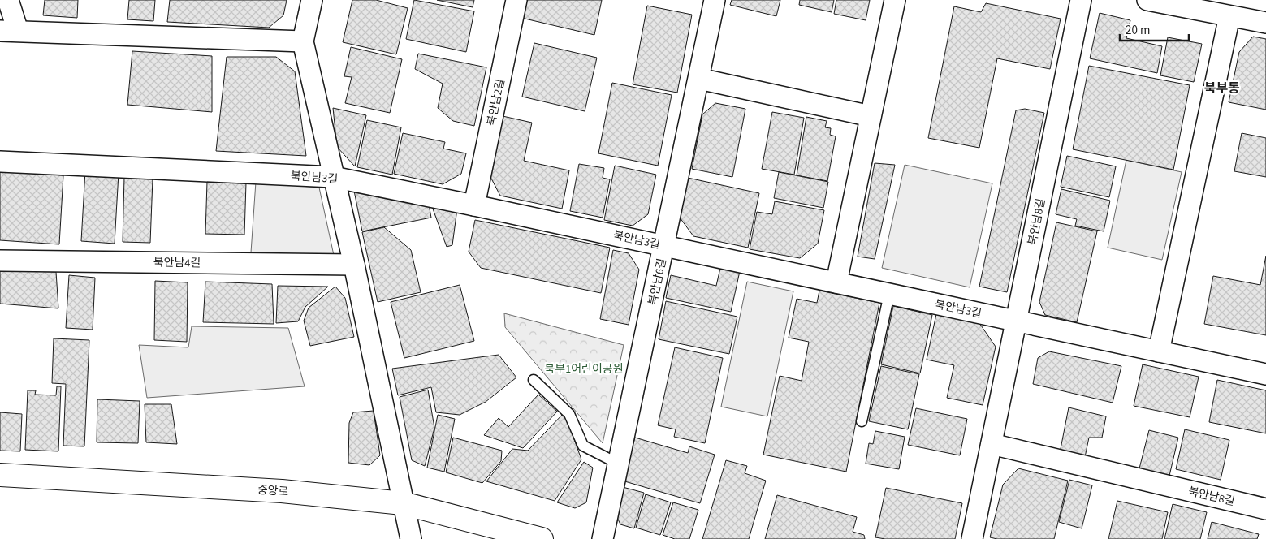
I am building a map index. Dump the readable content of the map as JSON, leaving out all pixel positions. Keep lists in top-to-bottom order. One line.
{"streets":{"main road":["중앙로"],"street":["북안남2길","북안남3길","북안남8길","북안남4길","북안남6길"]},"crossings":[["북안남2길","북안남3길"],["북안남3길","북안남8길"],["북안남3길","북안남6길"]],"districts":["북부동"],"parks":["북부1어린이공원"],"scale_bar":"20 m"}
